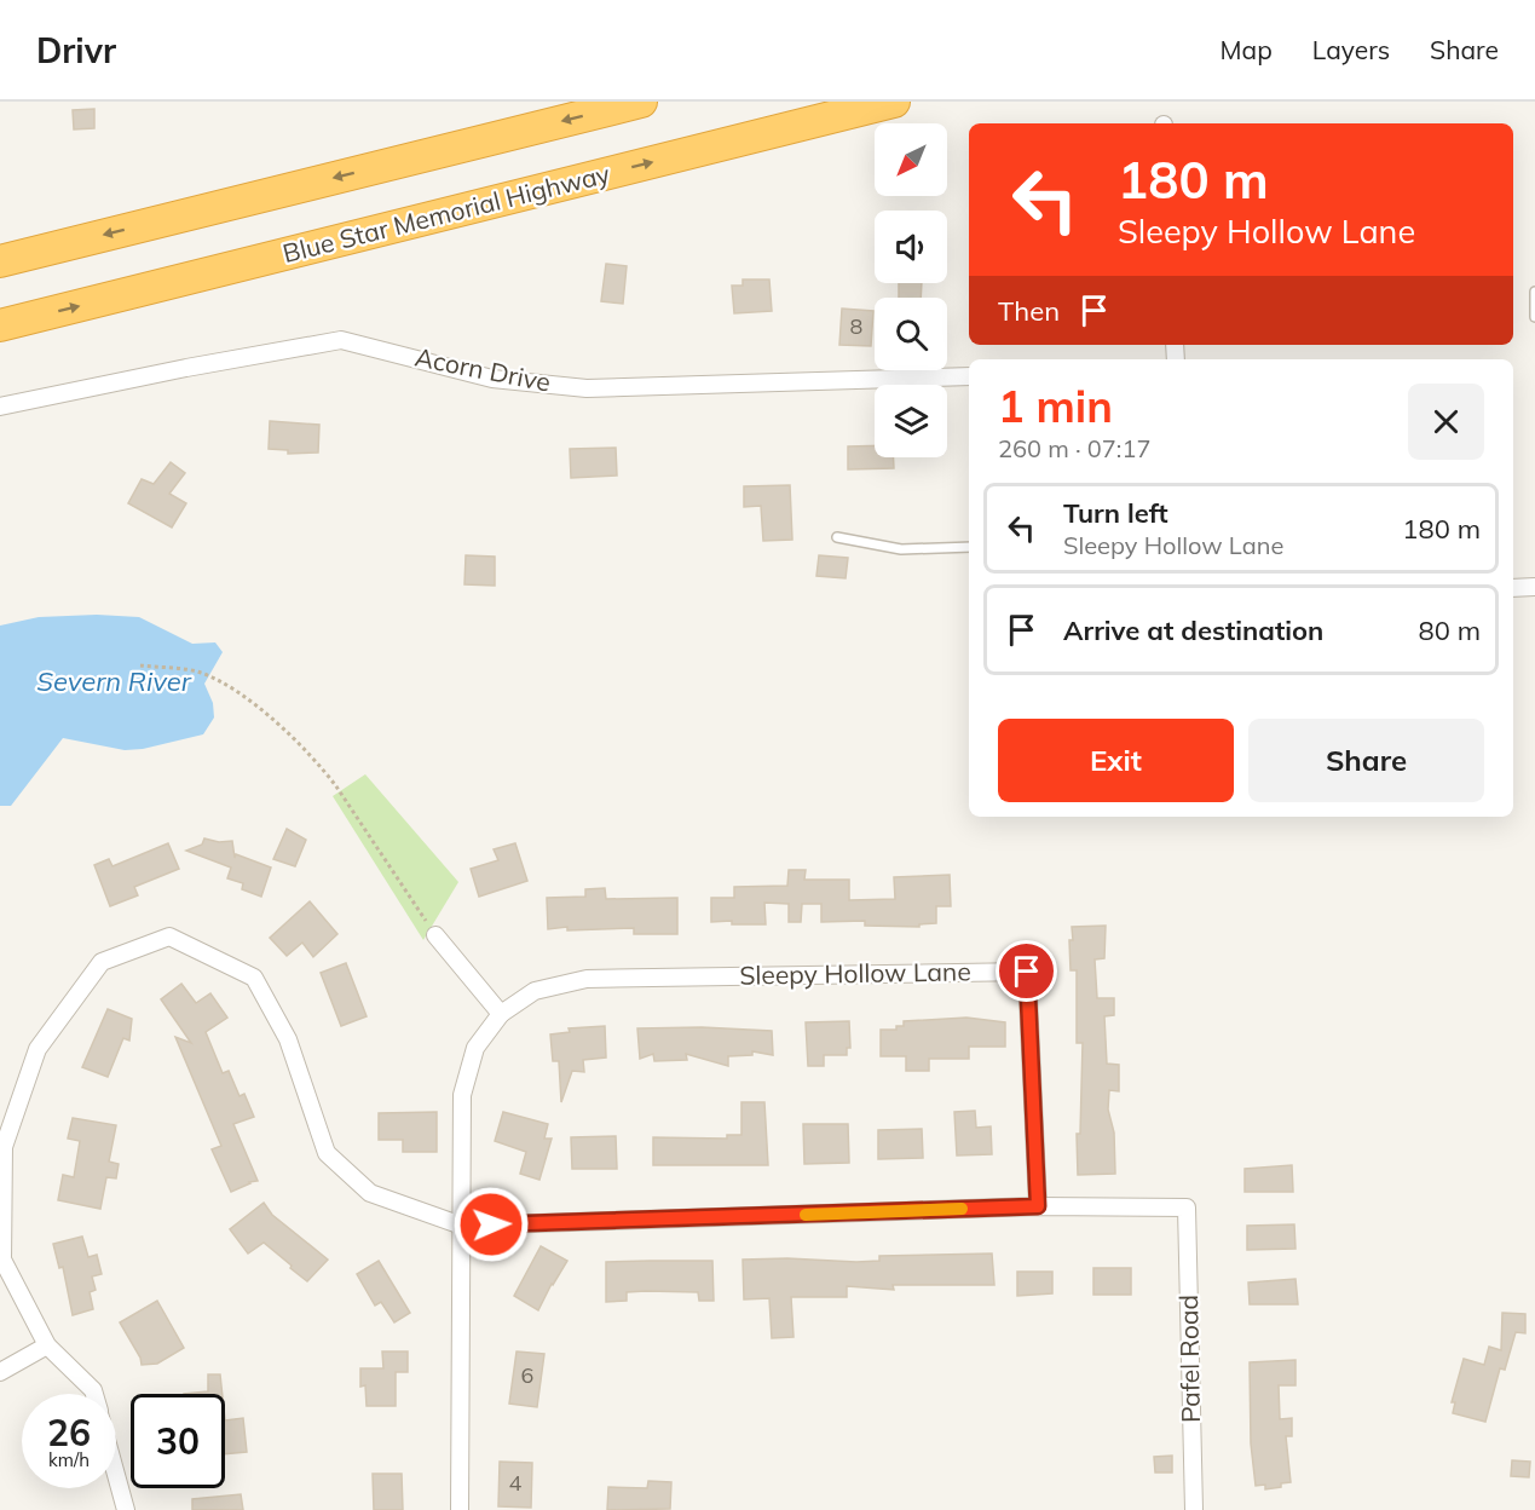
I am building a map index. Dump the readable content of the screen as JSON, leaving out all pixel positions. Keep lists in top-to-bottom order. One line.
{"streets":{"highway":["Blue Star Memorial Highway"],"street":["Acorn Drive","Sleepy Hollow Lane","Pafel Road"]},"crossings":[["Sleepy Hollow Lane","Pafel Road"]],"water":["Severn River"],"house_numbers":["8","6","4"],"north":"bottom left","page":{"header":"Drivr","nav":["Map","Layers","Share"],"turn":["180 m","Sleepy Hollow Lane"],"then":"Then","heading":["1 min","260 m · 07:17"],"list":[{"name":"Turn left","note":"Sleepy Hollow Lane","value":"180 m"},{"name":"Arrive at destination","value":"80 m"}],"buttons":["Exit","Share"],"speed":"26 km/h","limit":"30"}}
